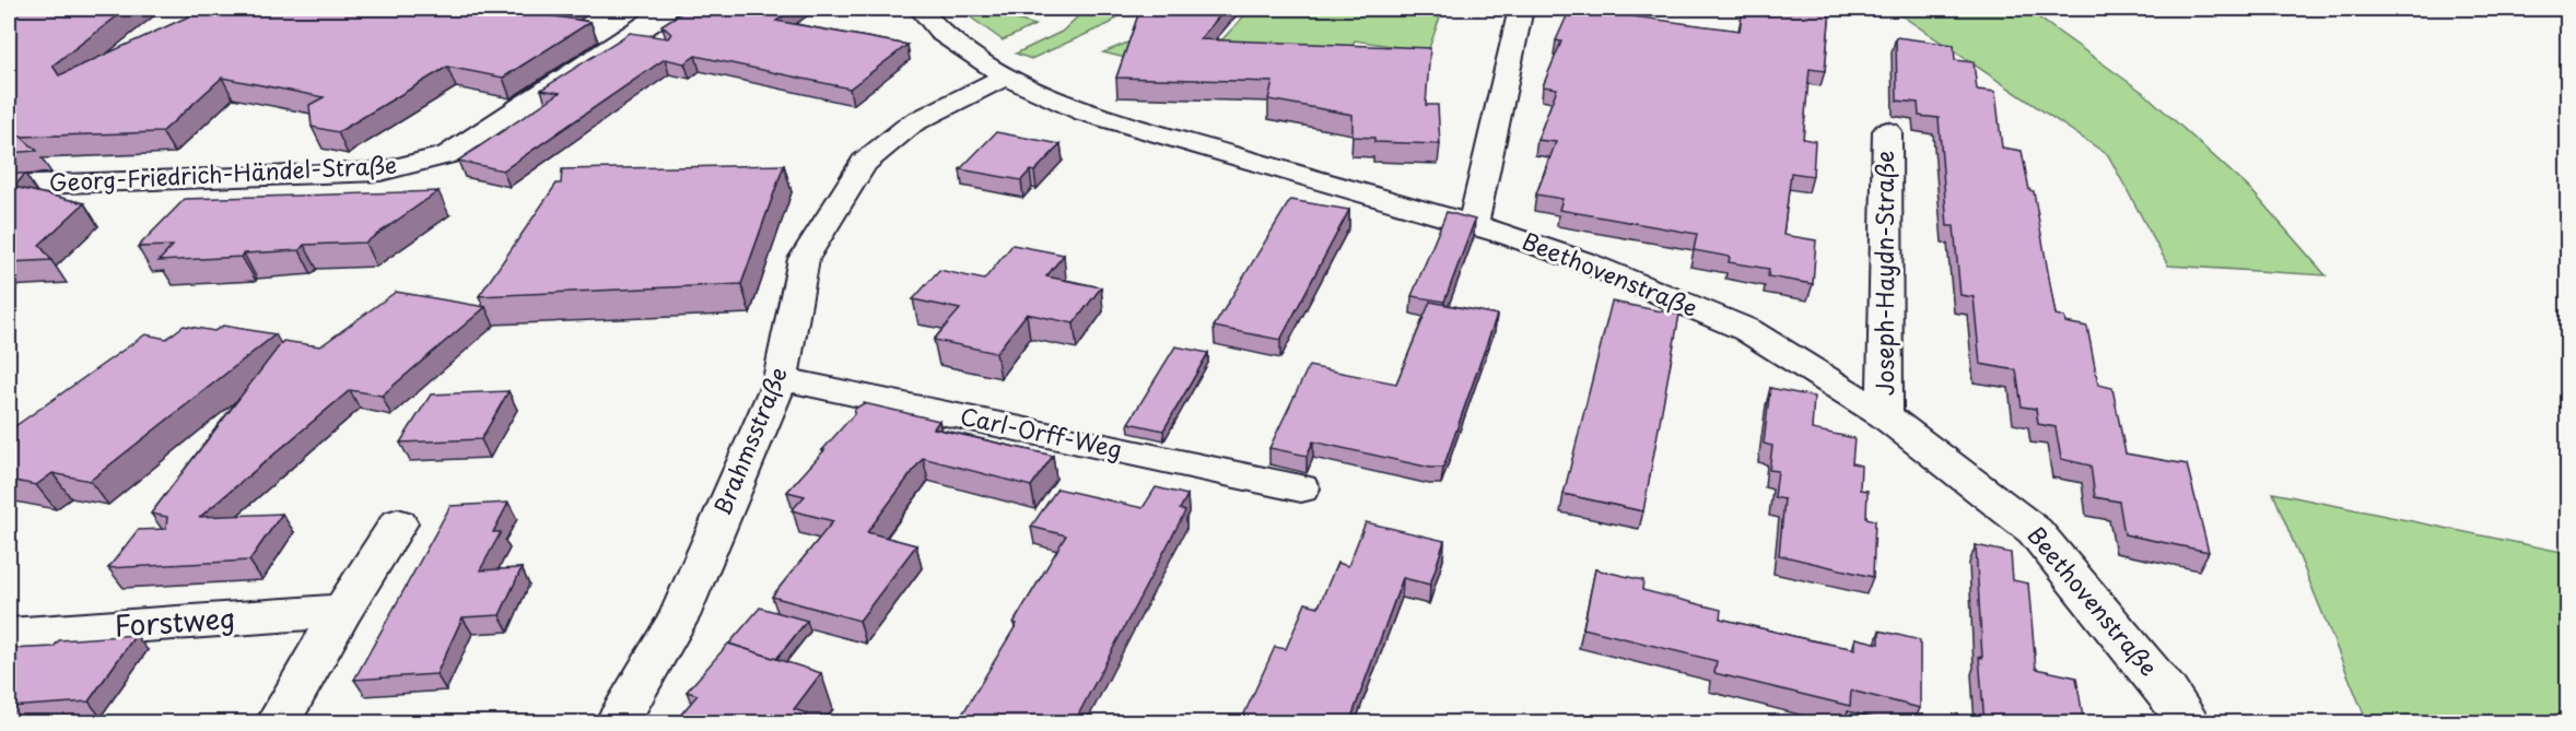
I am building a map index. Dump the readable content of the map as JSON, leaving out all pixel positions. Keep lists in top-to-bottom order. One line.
{"streets":{"street":["Georg-Friedrich-Händel-Straße","Joseph-Haydn-Straße","Beethovenstraße","Carl-Orff-Weg","Brahmsstraße","Forstweg"]},"crossings":[["Joseph-Haydn-Straße","Beethovenstraße"],["Beethovenstraße","Brahmsstraße"],["Carl-Orff-Weg","Brahmsstraße"]]}
